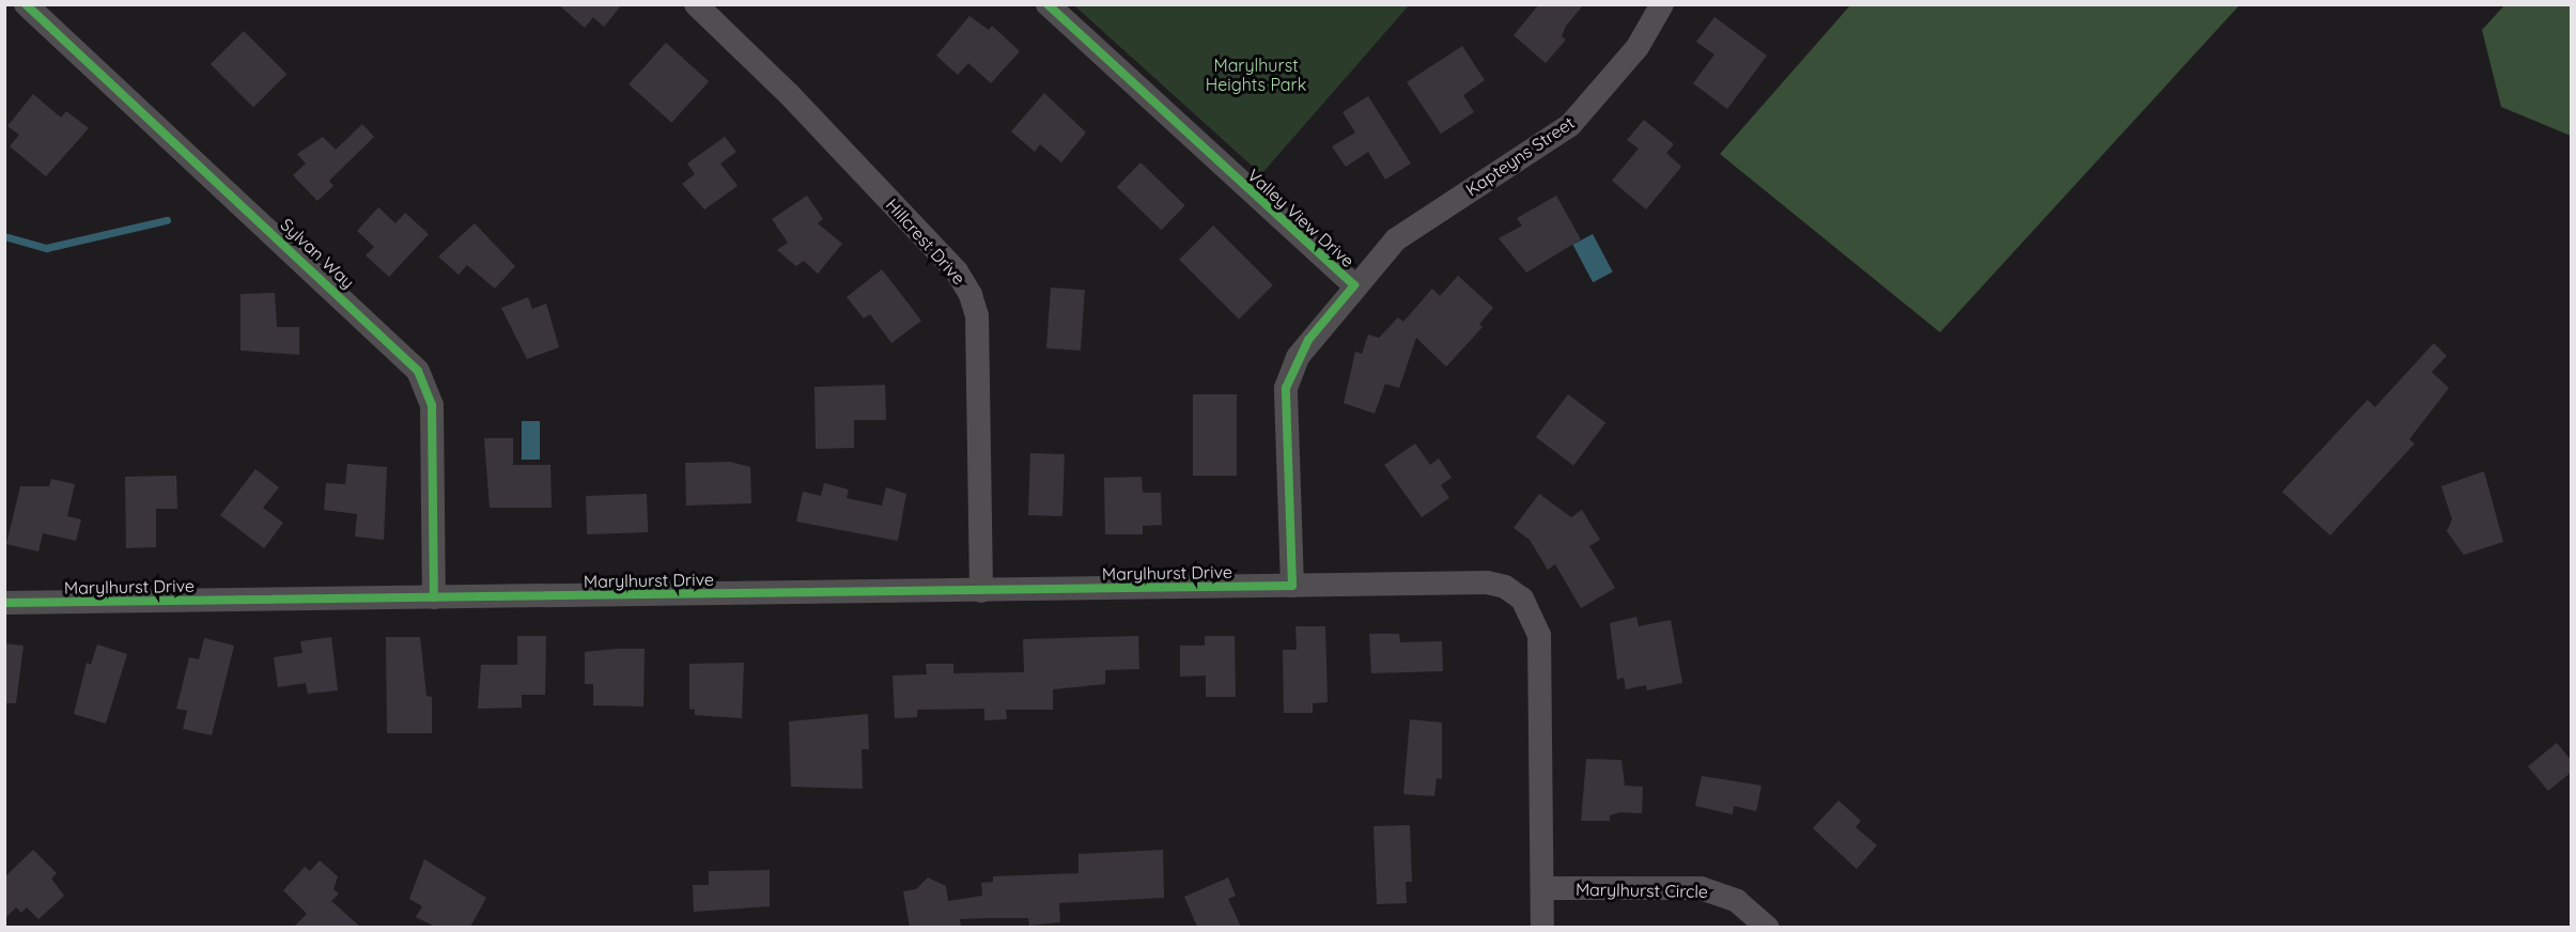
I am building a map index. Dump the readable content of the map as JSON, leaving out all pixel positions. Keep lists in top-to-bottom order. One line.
{"streets":{"street":["Kapteyns Street","Valley View Drive","Hillcrest Drive","Sylvan Way","Marylhurst Drive","Marylhurst Circle"]},"crossings":[["Kapteyns Street","Valley View Drive"],["Valley View Drive","Marylhurst Drive"],["Hillcrest Drive","Marylhurst Drive"],["Sylvan Way","Marylhurst Drive"],["Marylhurst Drive","Marylhurst Circle"]],"parks":["Marylhurst Heights Park"]}
